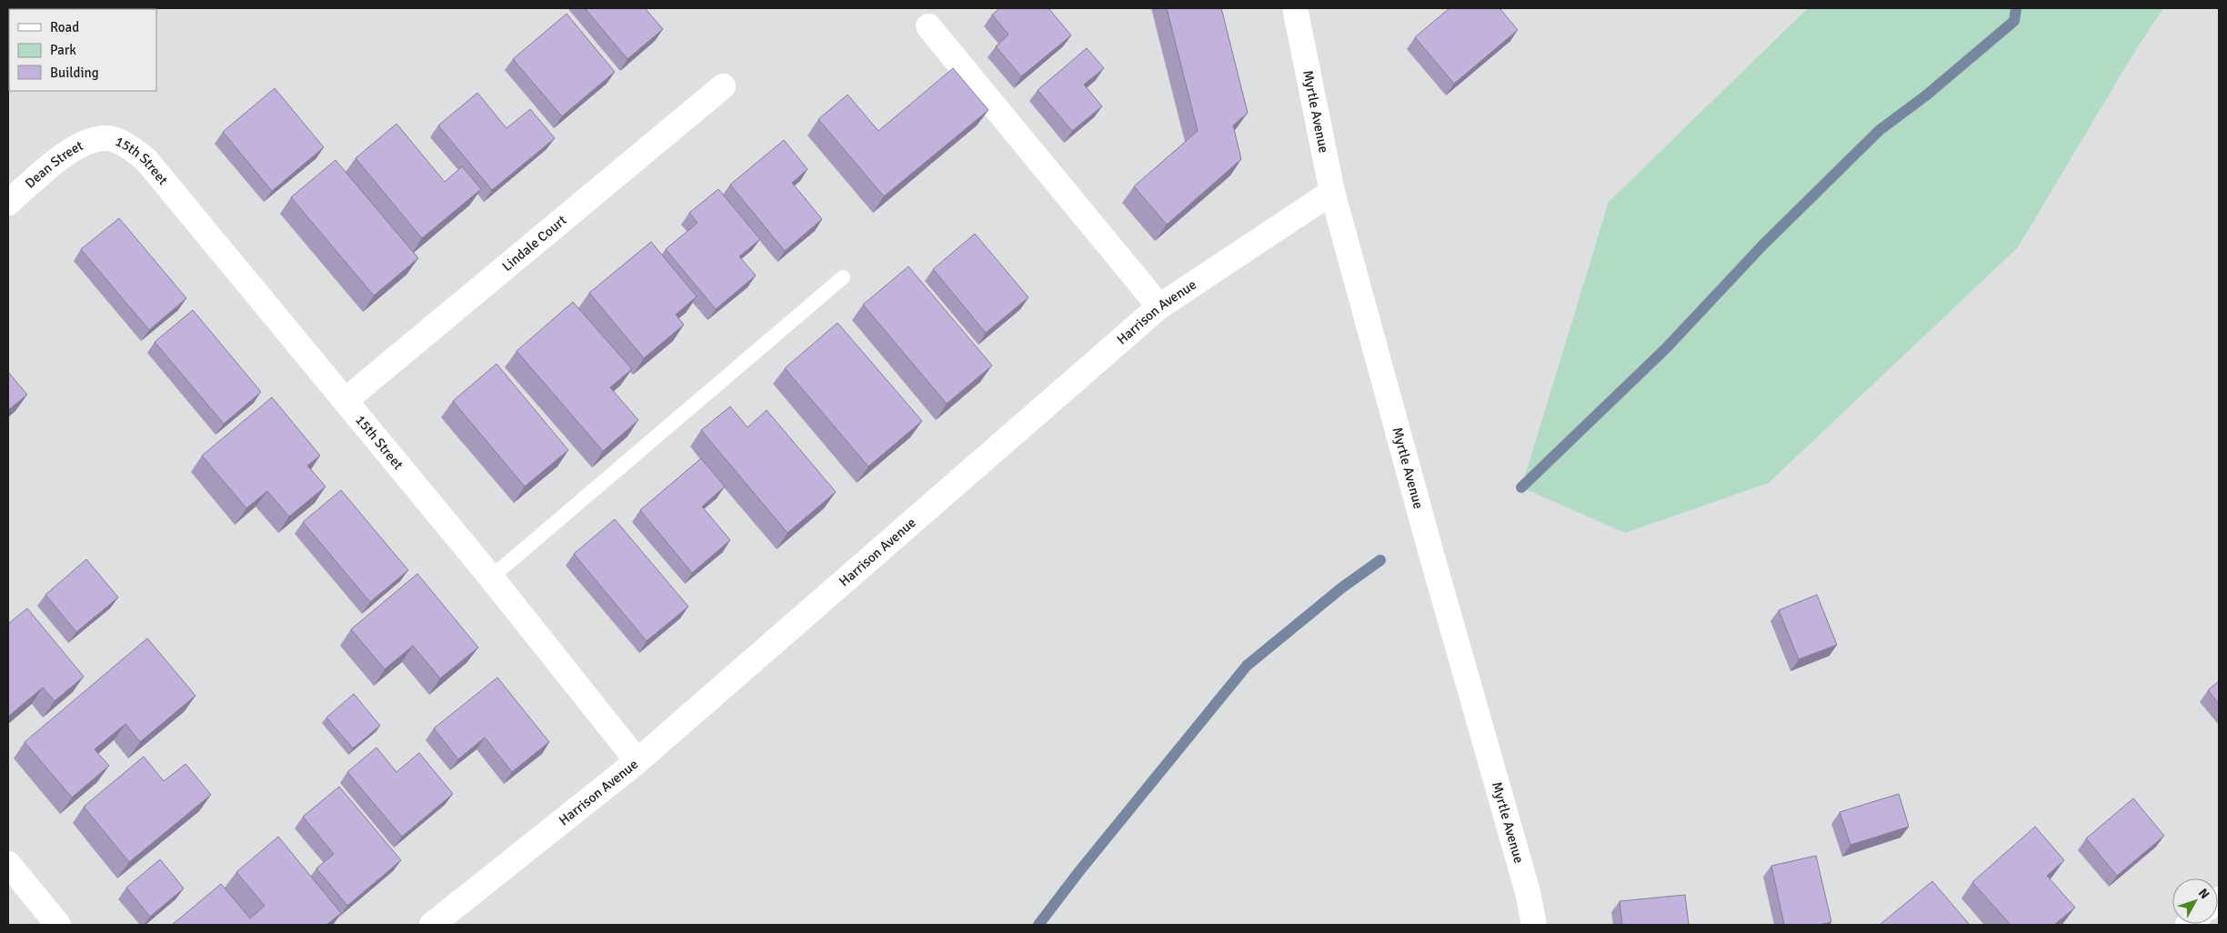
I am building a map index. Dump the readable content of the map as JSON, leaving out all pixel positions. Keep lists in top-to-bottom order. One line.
{"streets":{"main road":["Myrtle Avenue","15th Street","Dean Street","Lindale Court","Harrison Avenue"]},"crossings":[["Myrtle Avenue","Harrison Avenue"],["15th Street","Dean Street"],["15th Street","Lindale Court"],["15th Street","Harrison Avenue"]],"legend":["Road","Park","Building"],"north":"top right"}
